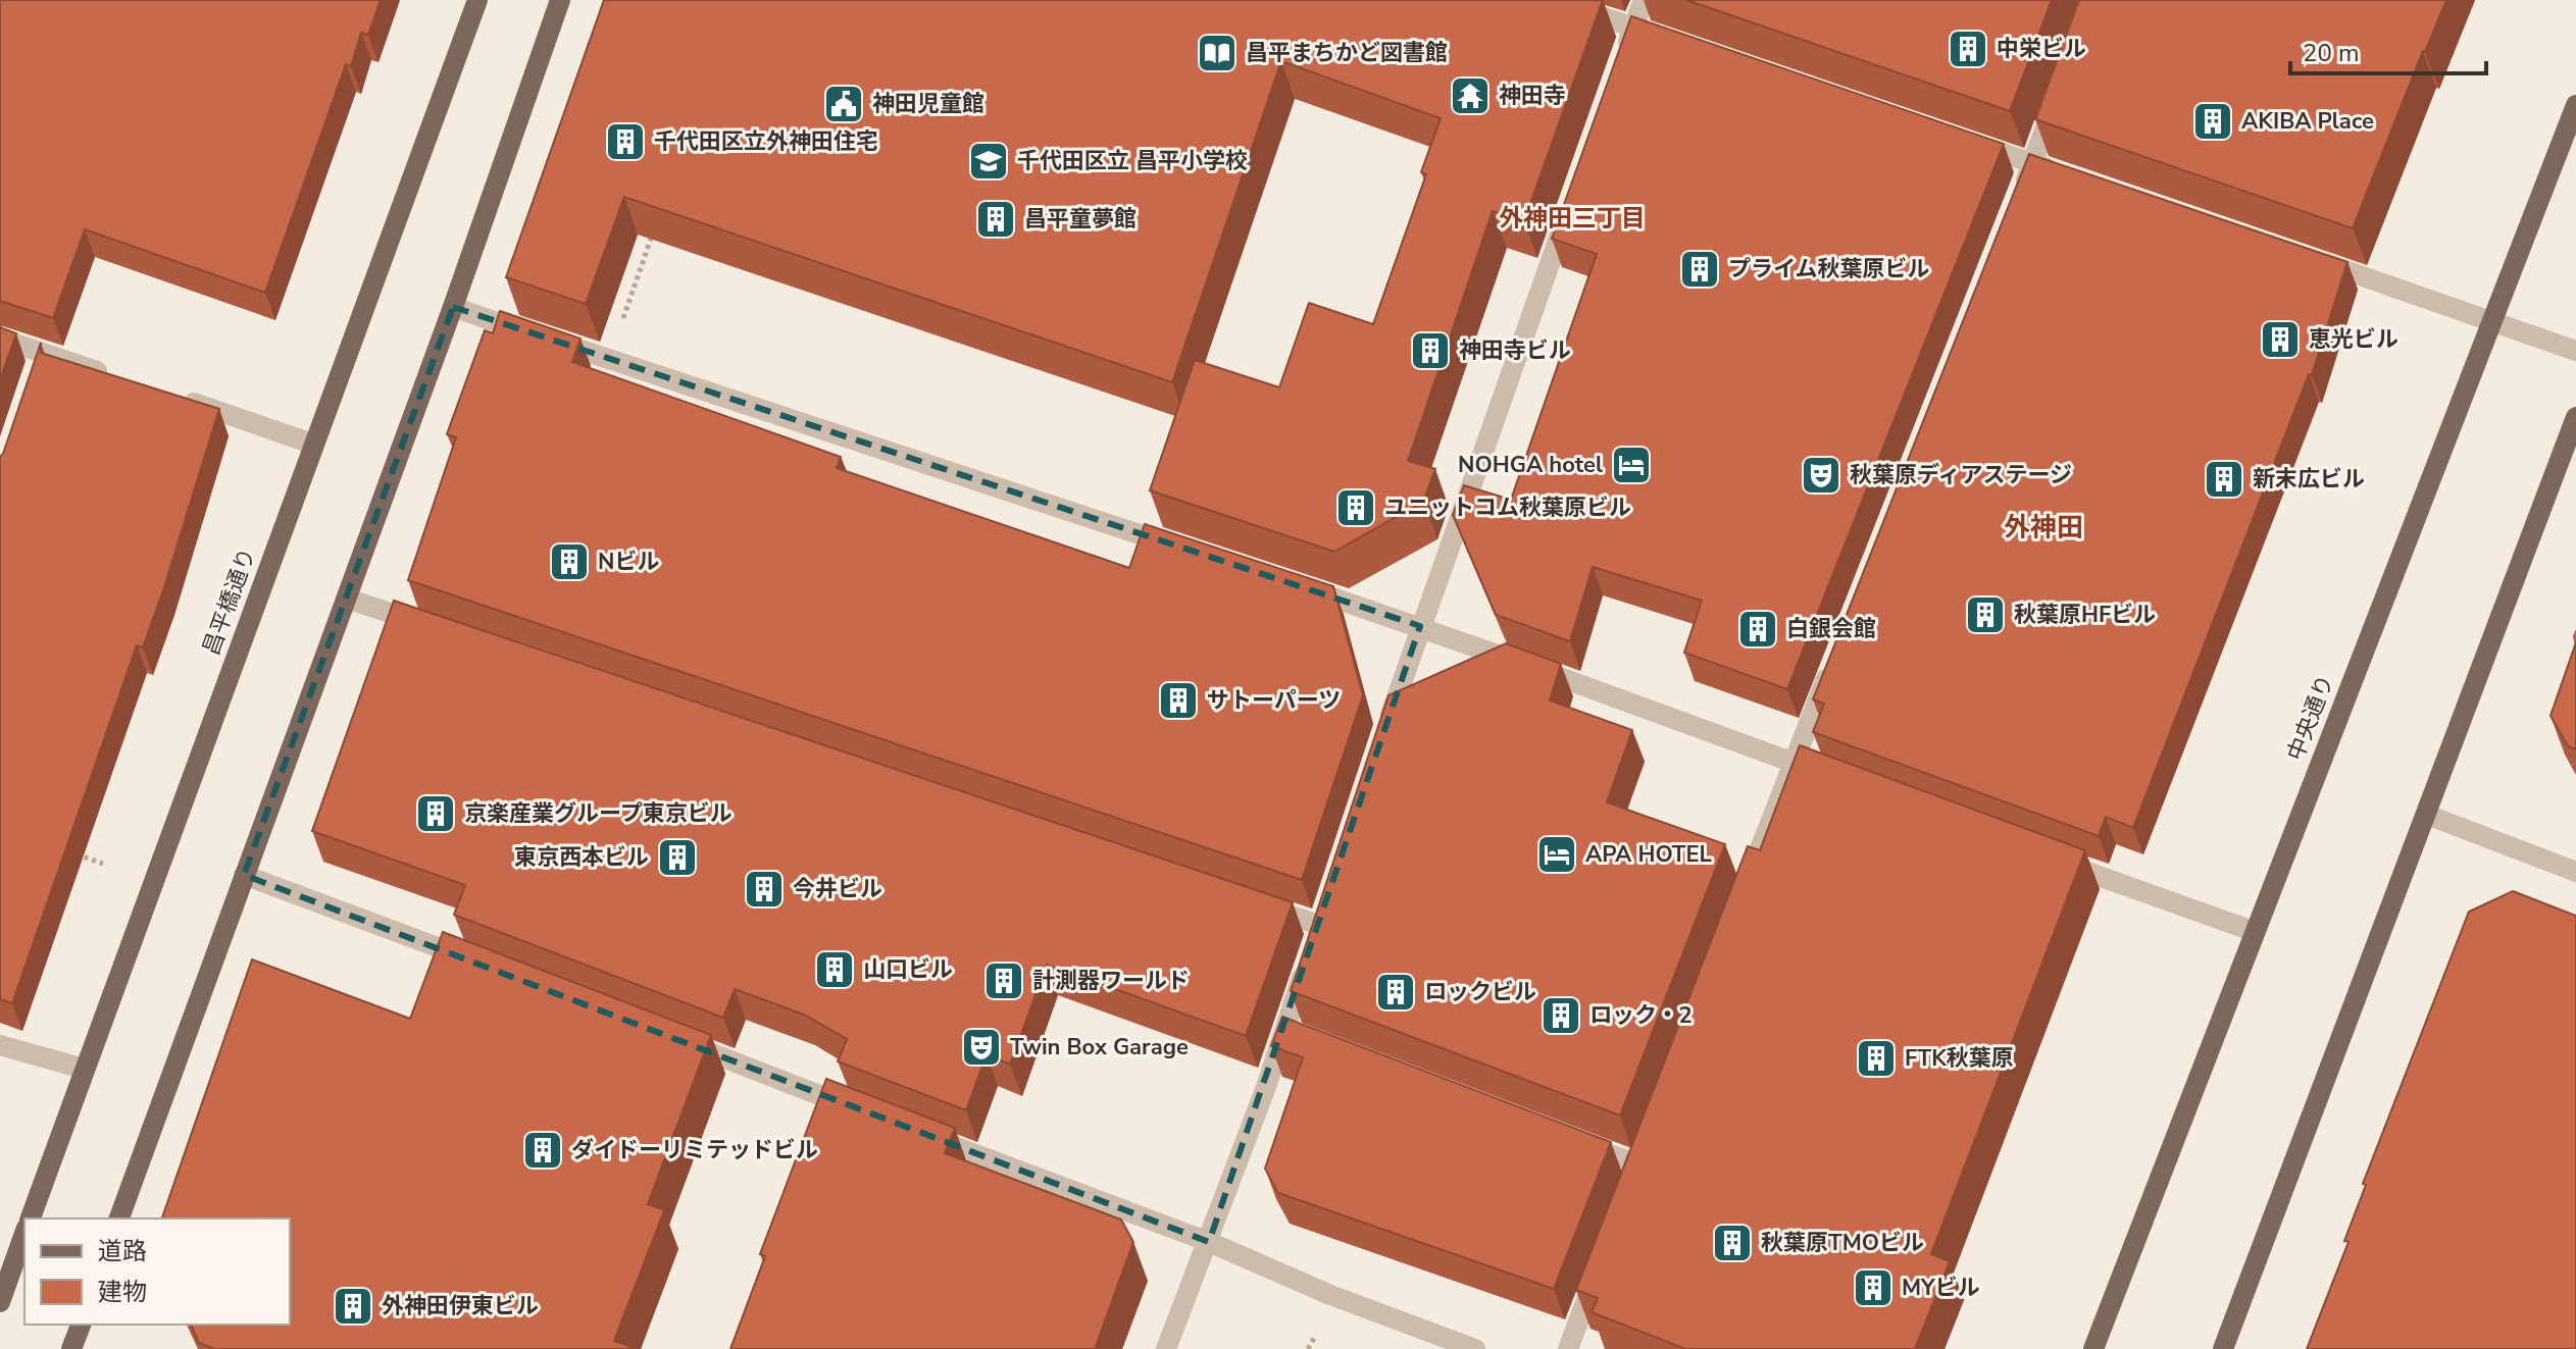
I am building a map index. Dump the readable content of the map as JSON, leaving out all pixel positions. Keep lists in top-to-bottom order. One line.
{"streets":{"main road":["昌平橋通り","中央通り"]},"districts":["外神田三丁目","外神田"],"places":{"building":["中栄ビル","AKIBA Place","千代田区立外神田住宅","昌平童夢館","プライム秋葉原ビル","恵光ビル","神田寺ビル","新末広ビル","ユニットコム秋葉原ビル","Nビル","秋葉原HFビル","白銀会館","サトーパーツ","京楽産業グループ東京ビル","東京西本ビル","今井ビル","山口ビル","計測器ワールド","ロックビル","ロック・2","FTK秋葉原","ダイドーリミテッドビル","秋葉原TMOビル","MYビル","外神田伊東ビル"],"library":["昌平まちかど図書館"],"temple":["神田寺"],"public building":["神田児童館"],"school or university":["千代田区立 昌平小学校"],"hotel":["NOHGA hotel","APA HOTEL"],"theatre":["秋葉原ディアステージ","Twin Box Garage"]},"legend":["道路","建物"],"scale_bar":"20 m"}
